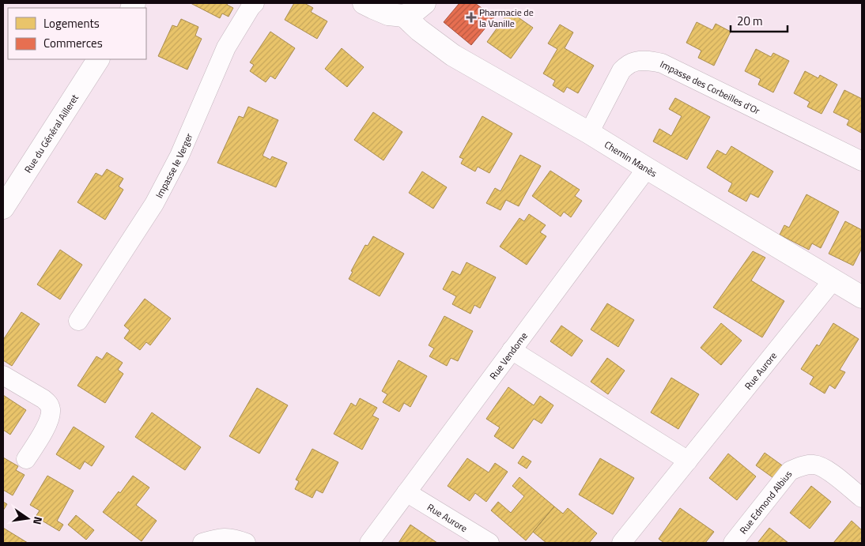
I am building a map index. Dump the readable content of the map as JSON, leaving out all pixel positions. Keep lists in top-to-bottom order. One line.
{"streets":{"street":["Impasse des Corbeilles d'Or","Rue du Général Ailleret","Chemin Manès","Impasse le Verger","Rue Vendome","Rue Aurore","Rue Edmond Albius"]},"crossings":[["Impasse des Corbeilles d'Or","Chemin Manès"],["Chemin Manès","Rue Vendome"],["Chemin Manès","Rue Aurore"],["Rue Vendome","Rue Aurore"]],"places":{"health":["Pharmacie de la Vanille"]},"legend":["Logements","Commerces"],"scale_bar":"20 m","north":"right"}
